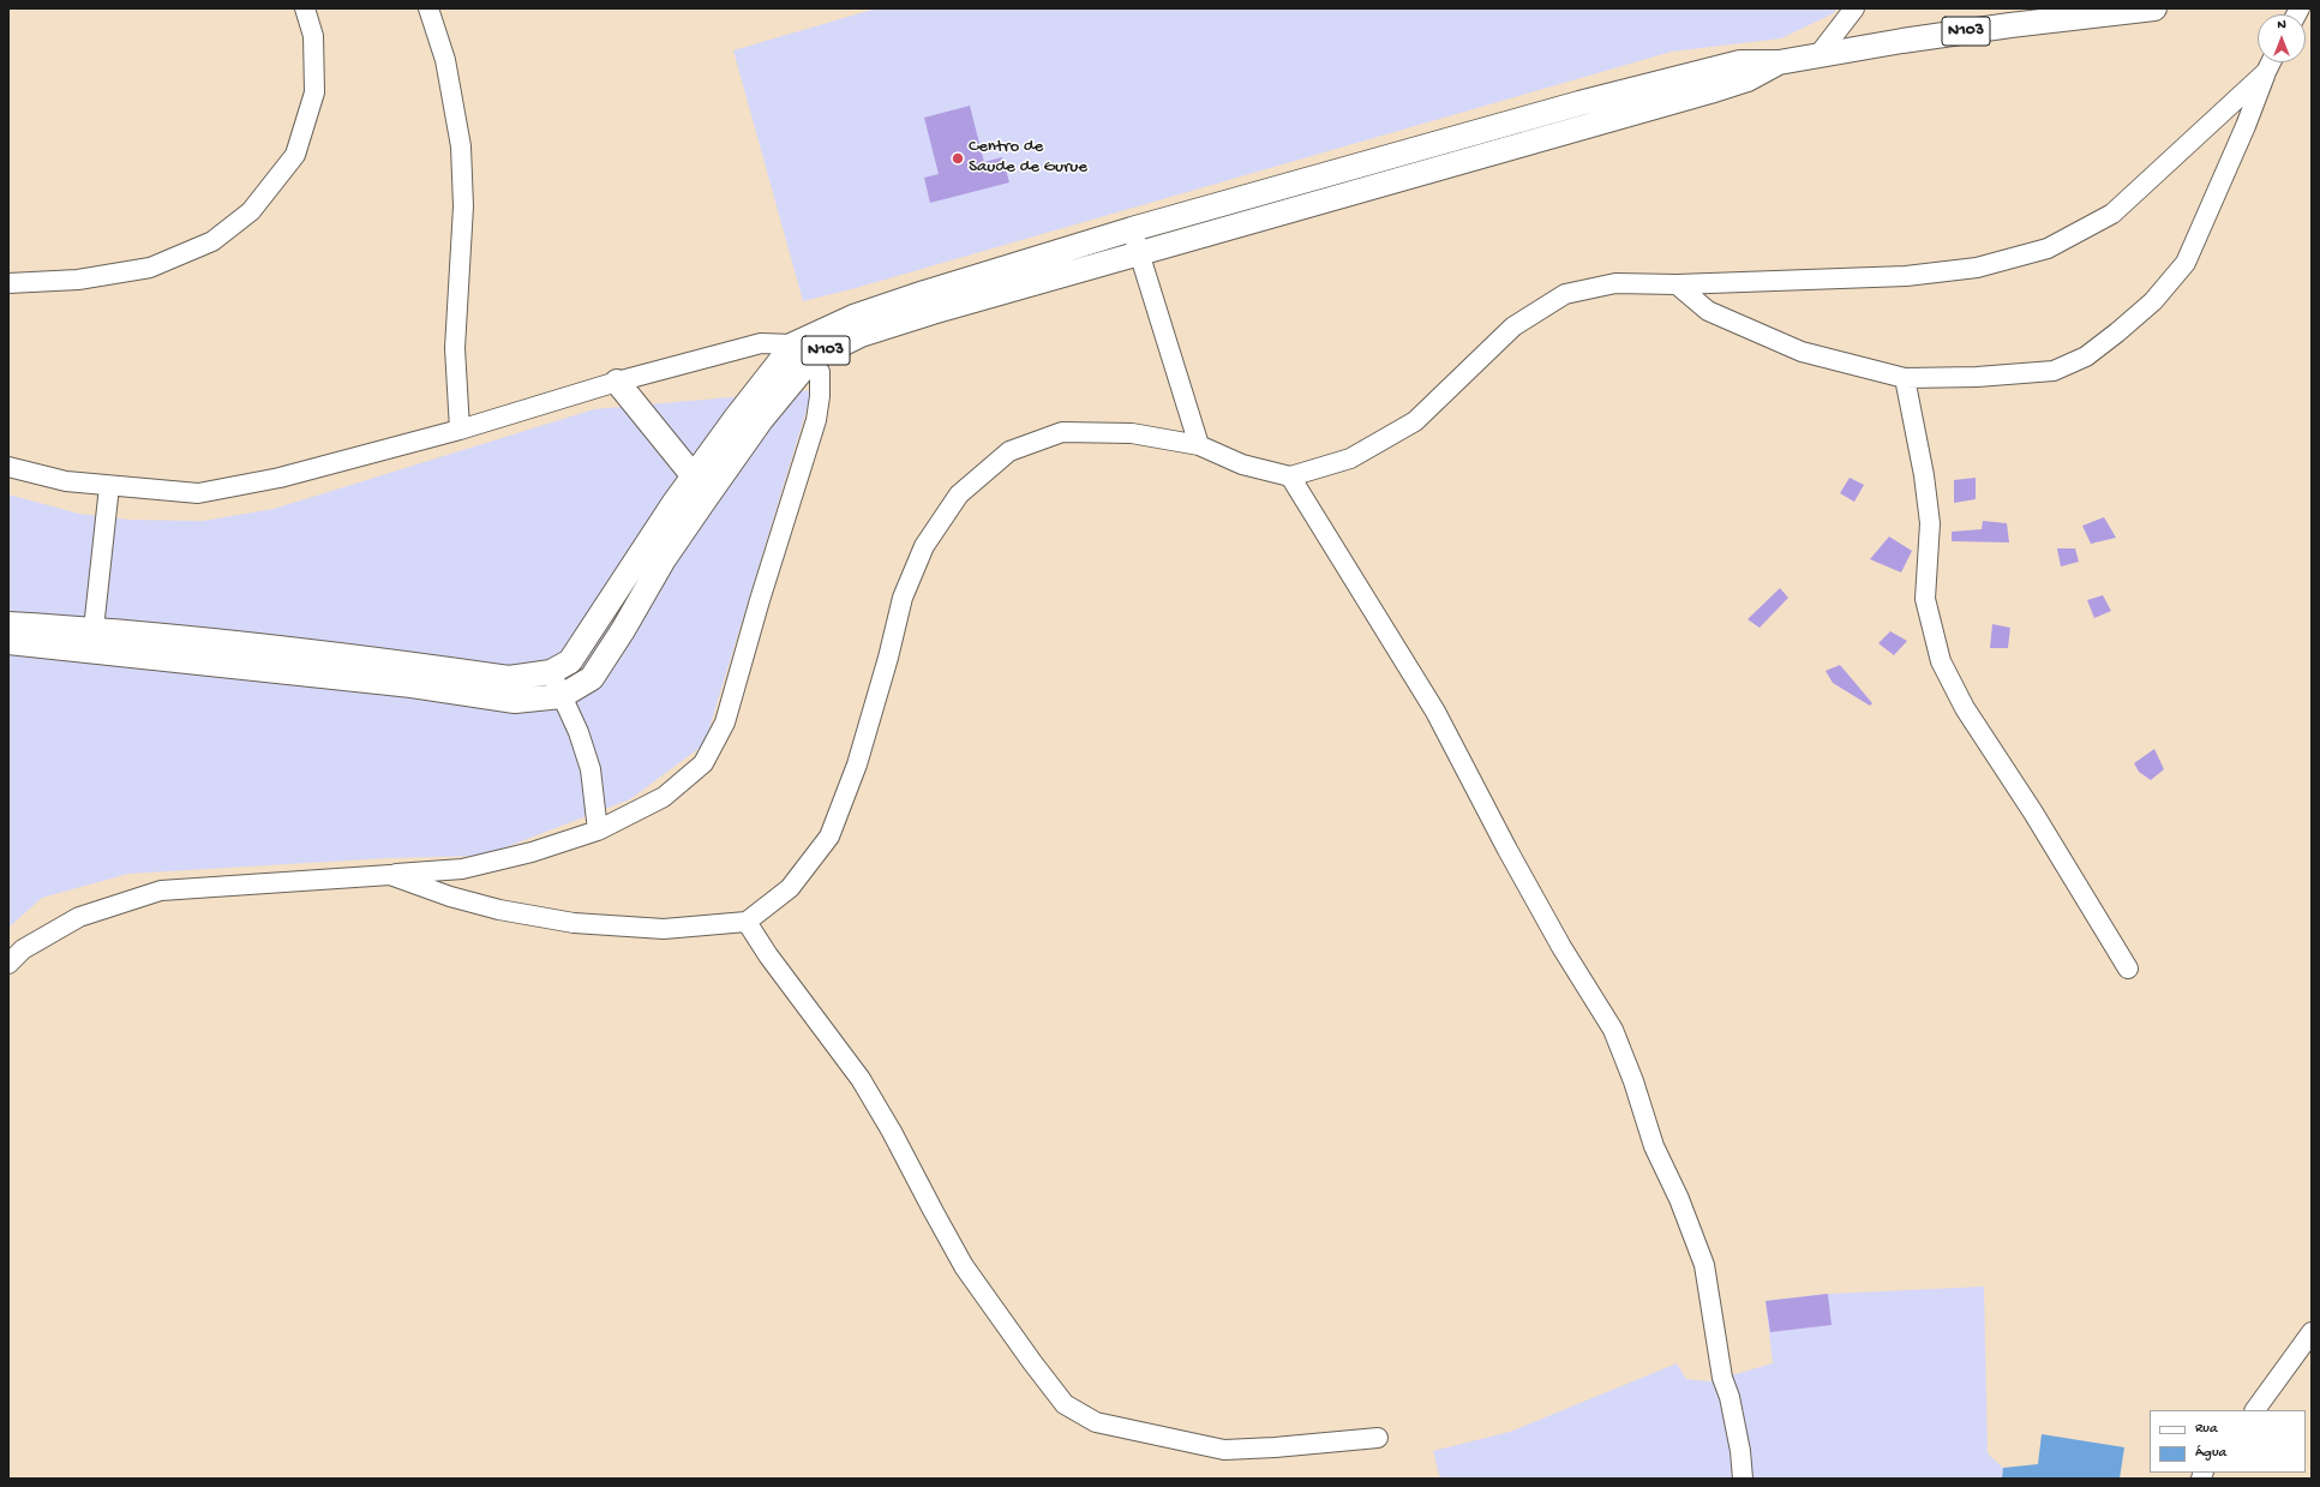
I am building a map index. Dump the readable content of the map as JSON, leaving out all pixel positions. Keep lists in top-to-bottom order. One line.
{"streets":{"main road":["N103"]},"places":["Centro de Saude de Gurue"],"legend":["Rua","Água"],"north":"top"}
